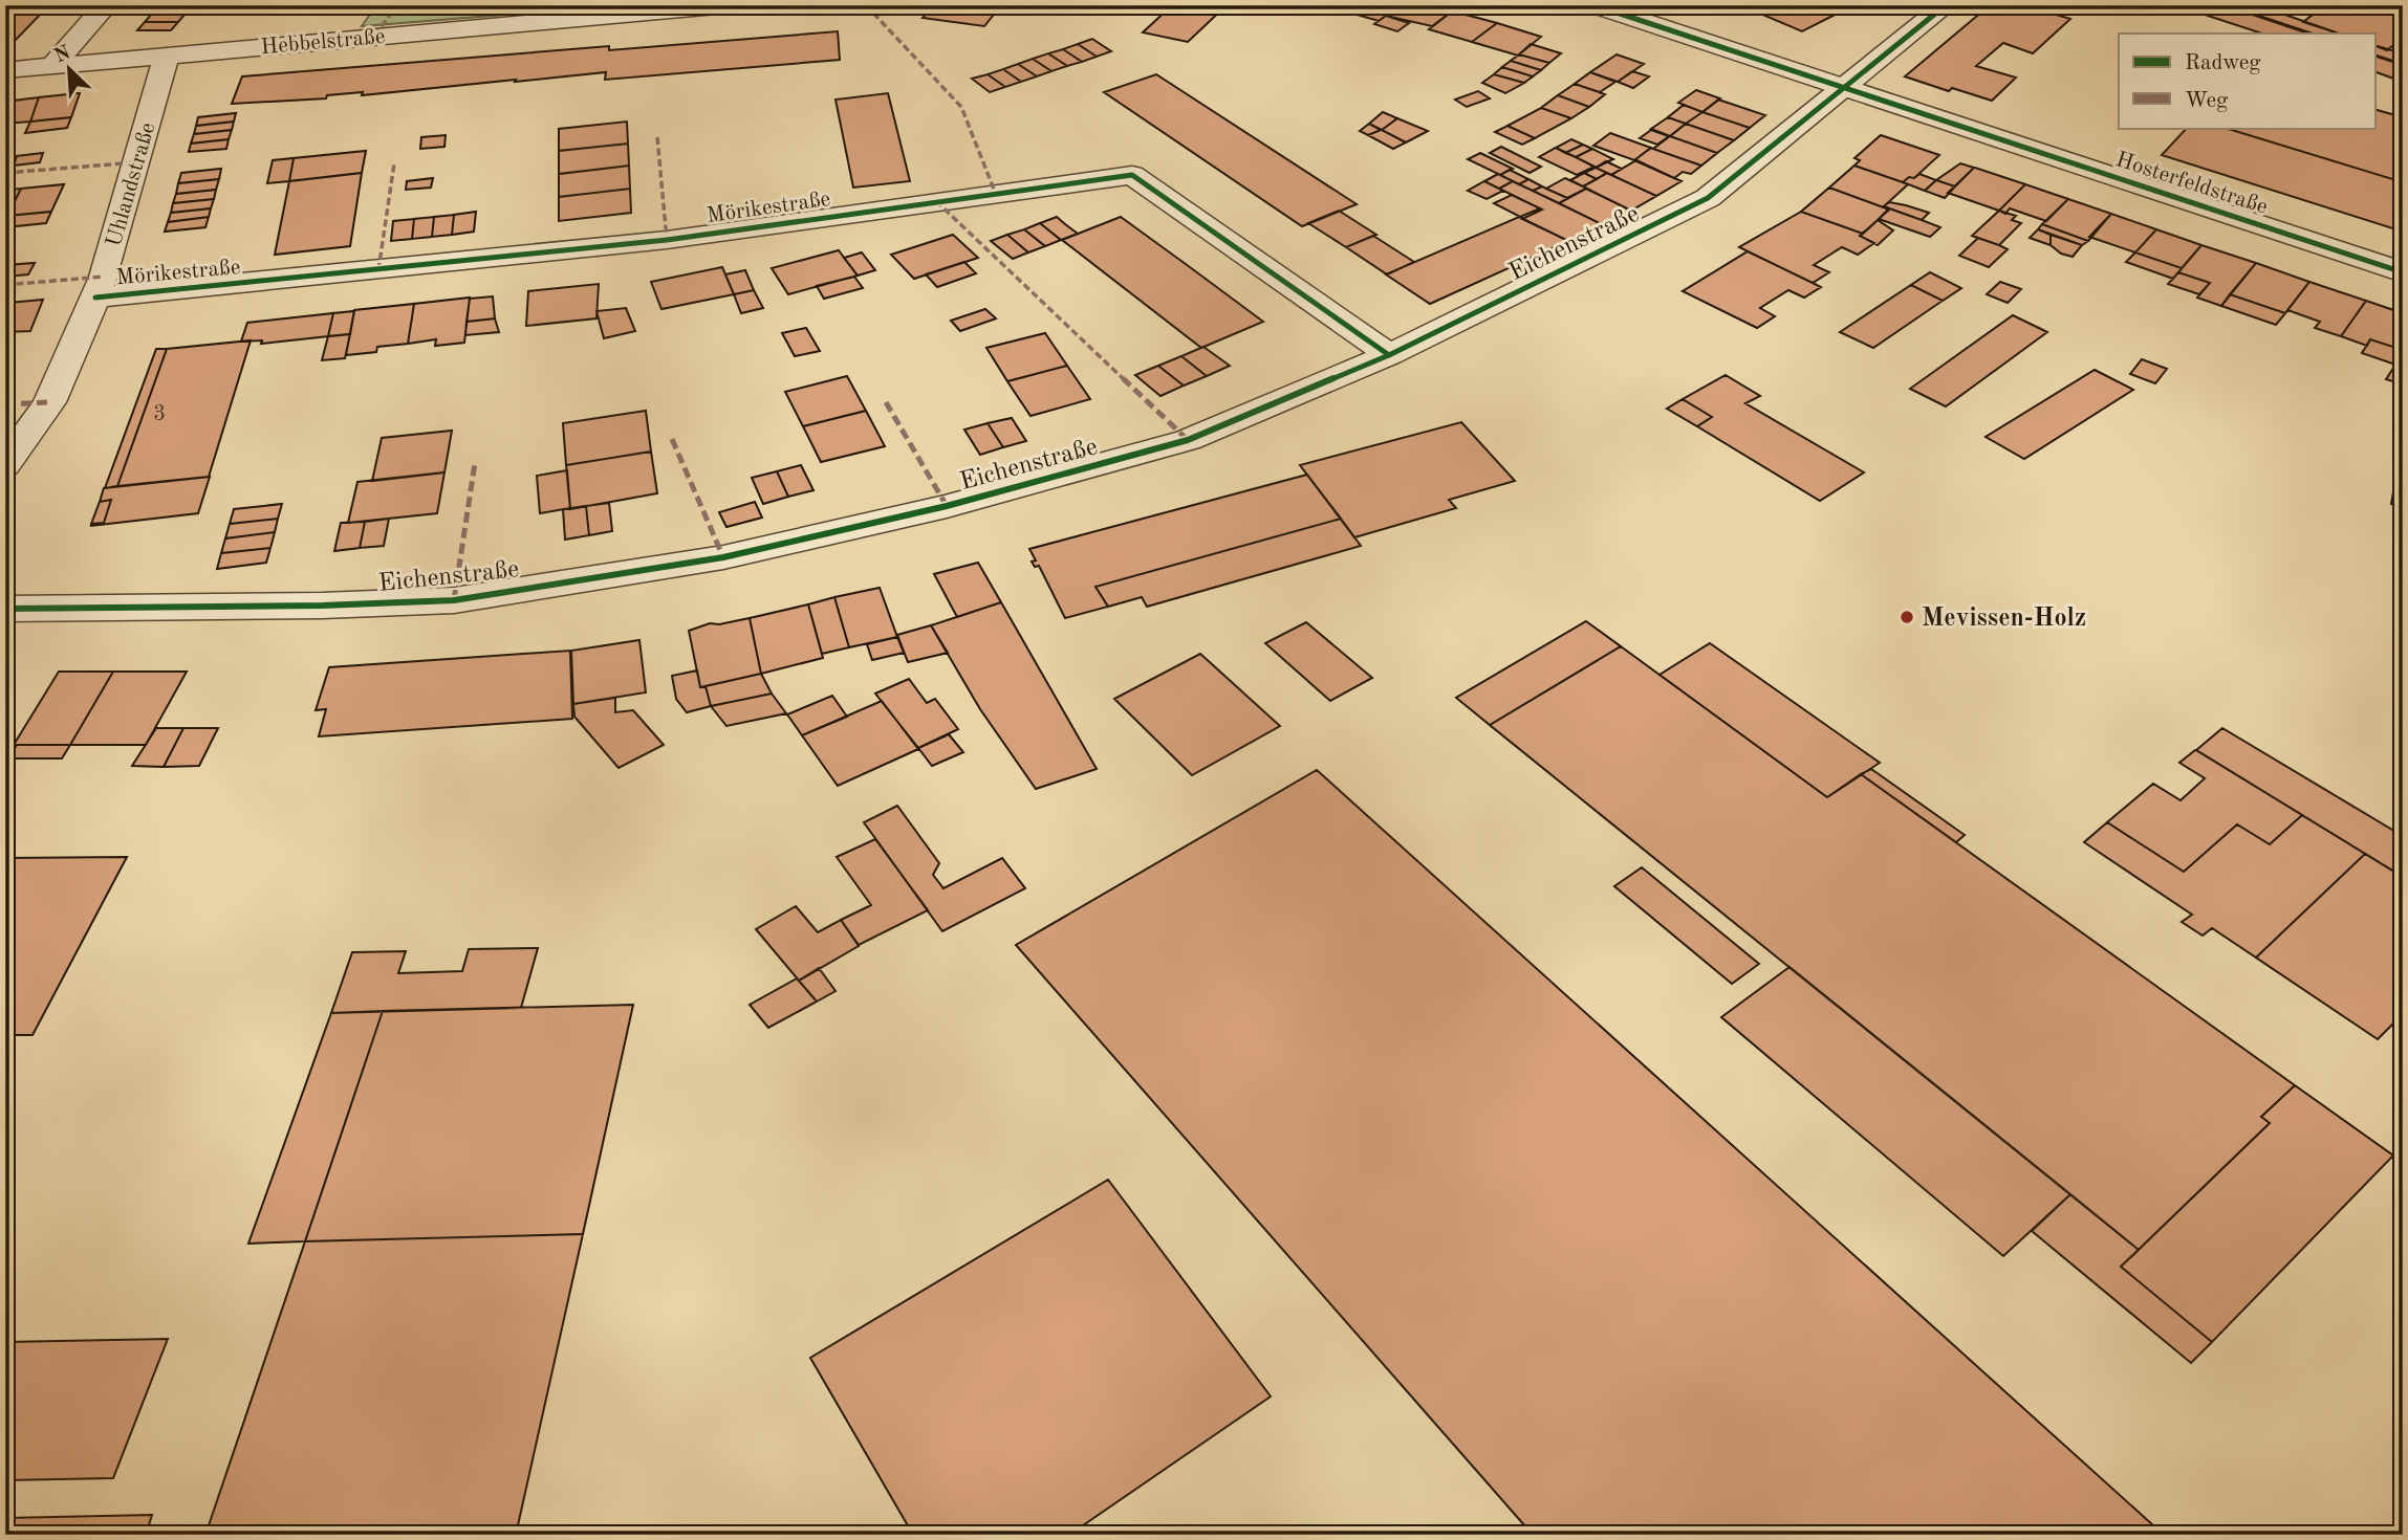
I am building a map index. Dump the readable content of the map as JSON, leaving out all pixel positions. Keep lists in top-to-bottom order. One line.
{"streets":{"street":["Hebbelstraße","Hosterfeldstraße","Uhlandstraße","Mörikestraße","Eichenstraße"]},"crossings":[["Hebbelstraße","Uhlandstraße"],["Hosterfeldstraße","Eichenstraße"],["Uhlandstraße","Mörikestraße"],["Mörikestraße","Eichenstraße"]],"places":["Mevissen-Holz"],"house_numbers":["3"],"legend":["Radweg","Weg"],"north":"top left"}
